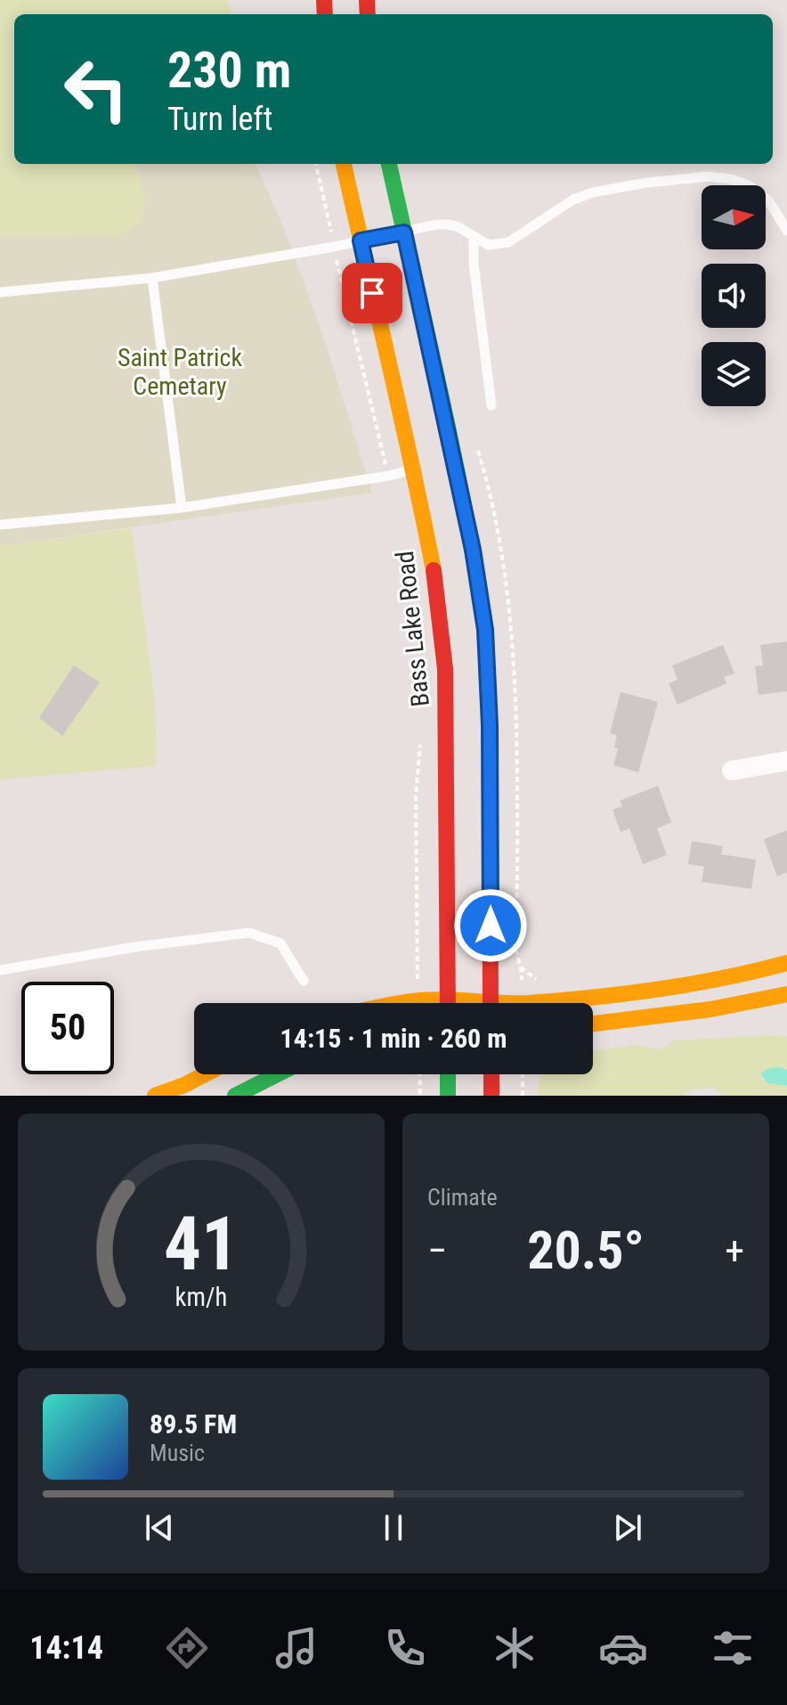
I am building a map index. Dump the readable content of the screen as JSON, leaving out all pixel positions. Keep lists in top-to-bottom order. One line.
{"streets":{"main road":["Bass Lake Road"]},"parks":["Saint Patrick Cemetary"],"north":"right","page":{"turn":["230 m","Turn left"],"limit":"50","trip":"14:15 · 1 min · 260 m","tile":"Climate","heat":["−","20.5°","+"],"song":["89.5 FM","Music"],"tabs":"14:14","gauge":["41","km/h"]}}
